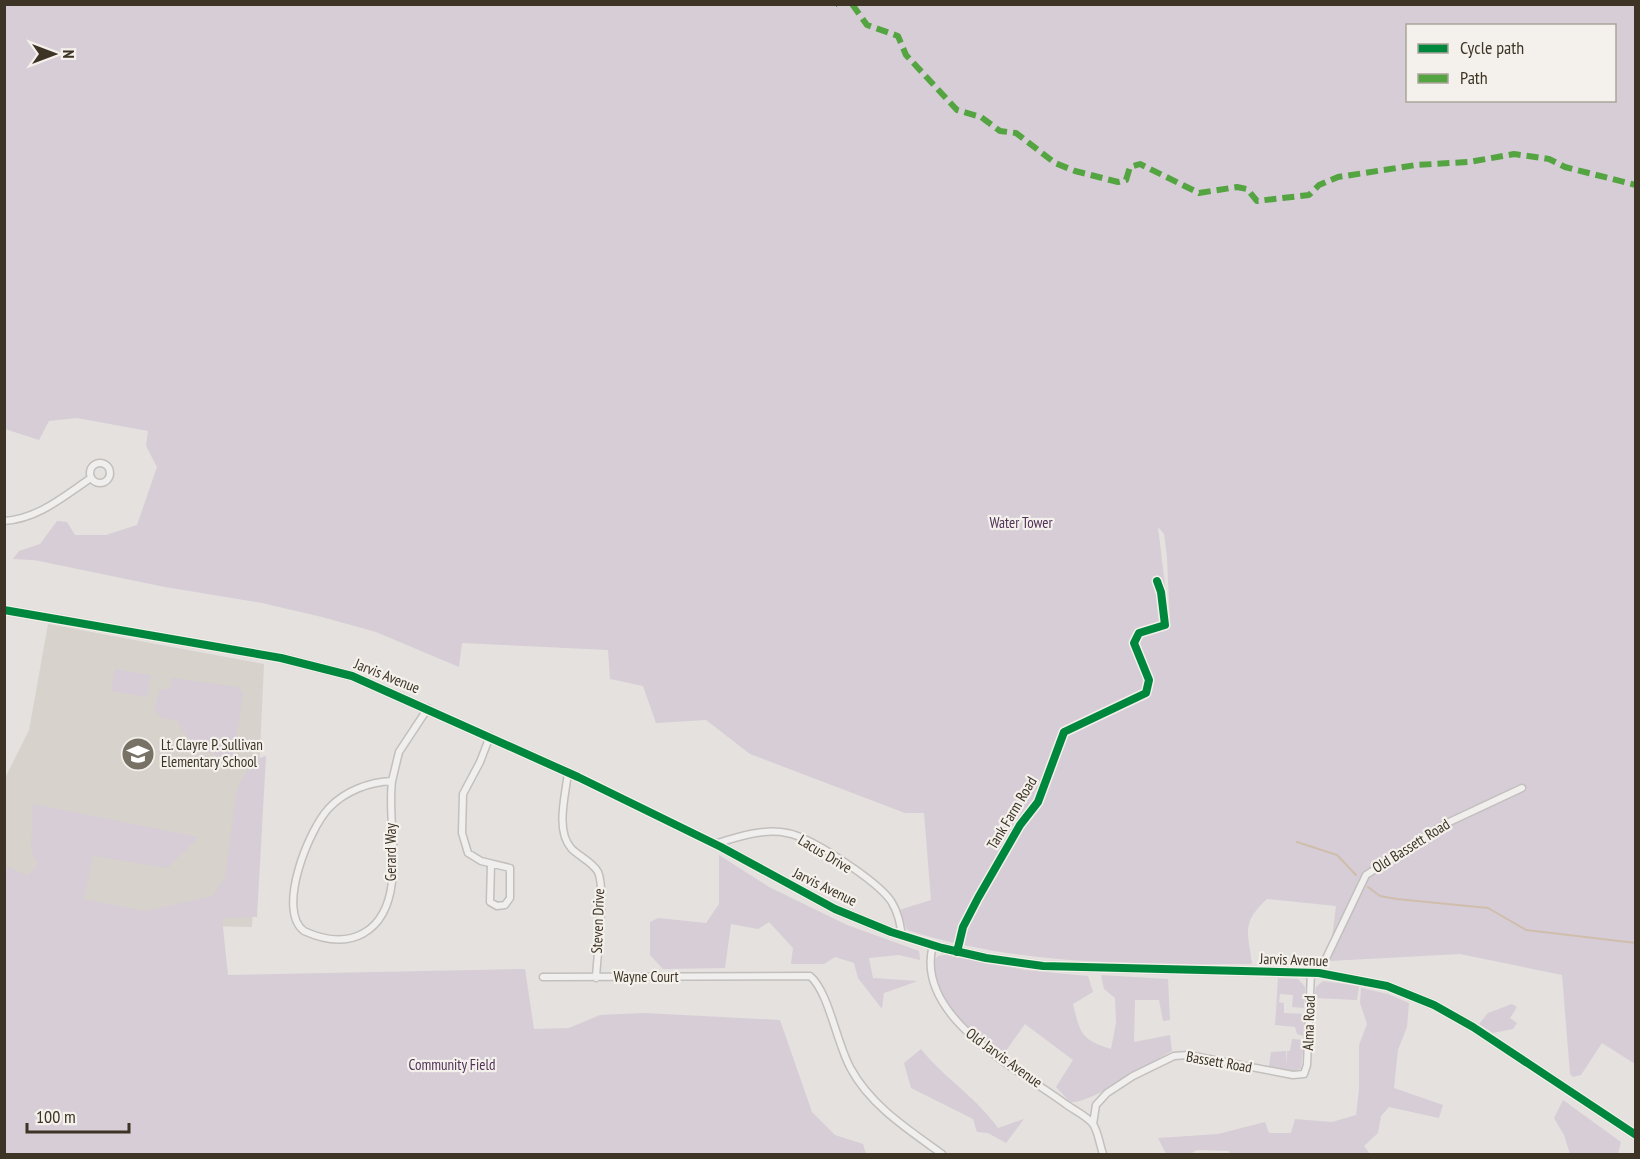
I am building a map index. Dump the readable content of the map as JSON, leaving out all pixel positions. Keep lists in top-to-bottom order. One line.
{"streets":{"street":["Jarvis Avenue","Tank Farm Road","Old Bassett Road","Gerard Way","Lacus Drive","Steven Drive","Wayne Court","Alma Road","Old Jarvis Avenue","Bassett Road"]},"crossings":[["Jarvis Avenue","Tank Farm Road"],["Jarvis Avenue","Old Bassett Road"],["Jarvis Avenue","Gerard Way"],["Jarvis Avenue","Lacus Drive"],["Jarvis Avenue","Steven Drive"],["Jarvis Avenue","Alma Road"],["Jarvis Avenue","Old Jarvis Avenue"],["Old Bassett Road","Alma Road"],["Steven Drive","Wayne Court"],["Alma Road","Bassett Road"],["Old Jarvis Avenue","Bassett Road"]],"parks":["Water Tower","Community Field"],"places":{"school or university":["Lt. Clayre P. Sullivan Elementary School"]},"legend":["Cycle path","Path"],"scale_bar":"100 m","north":"right"}
